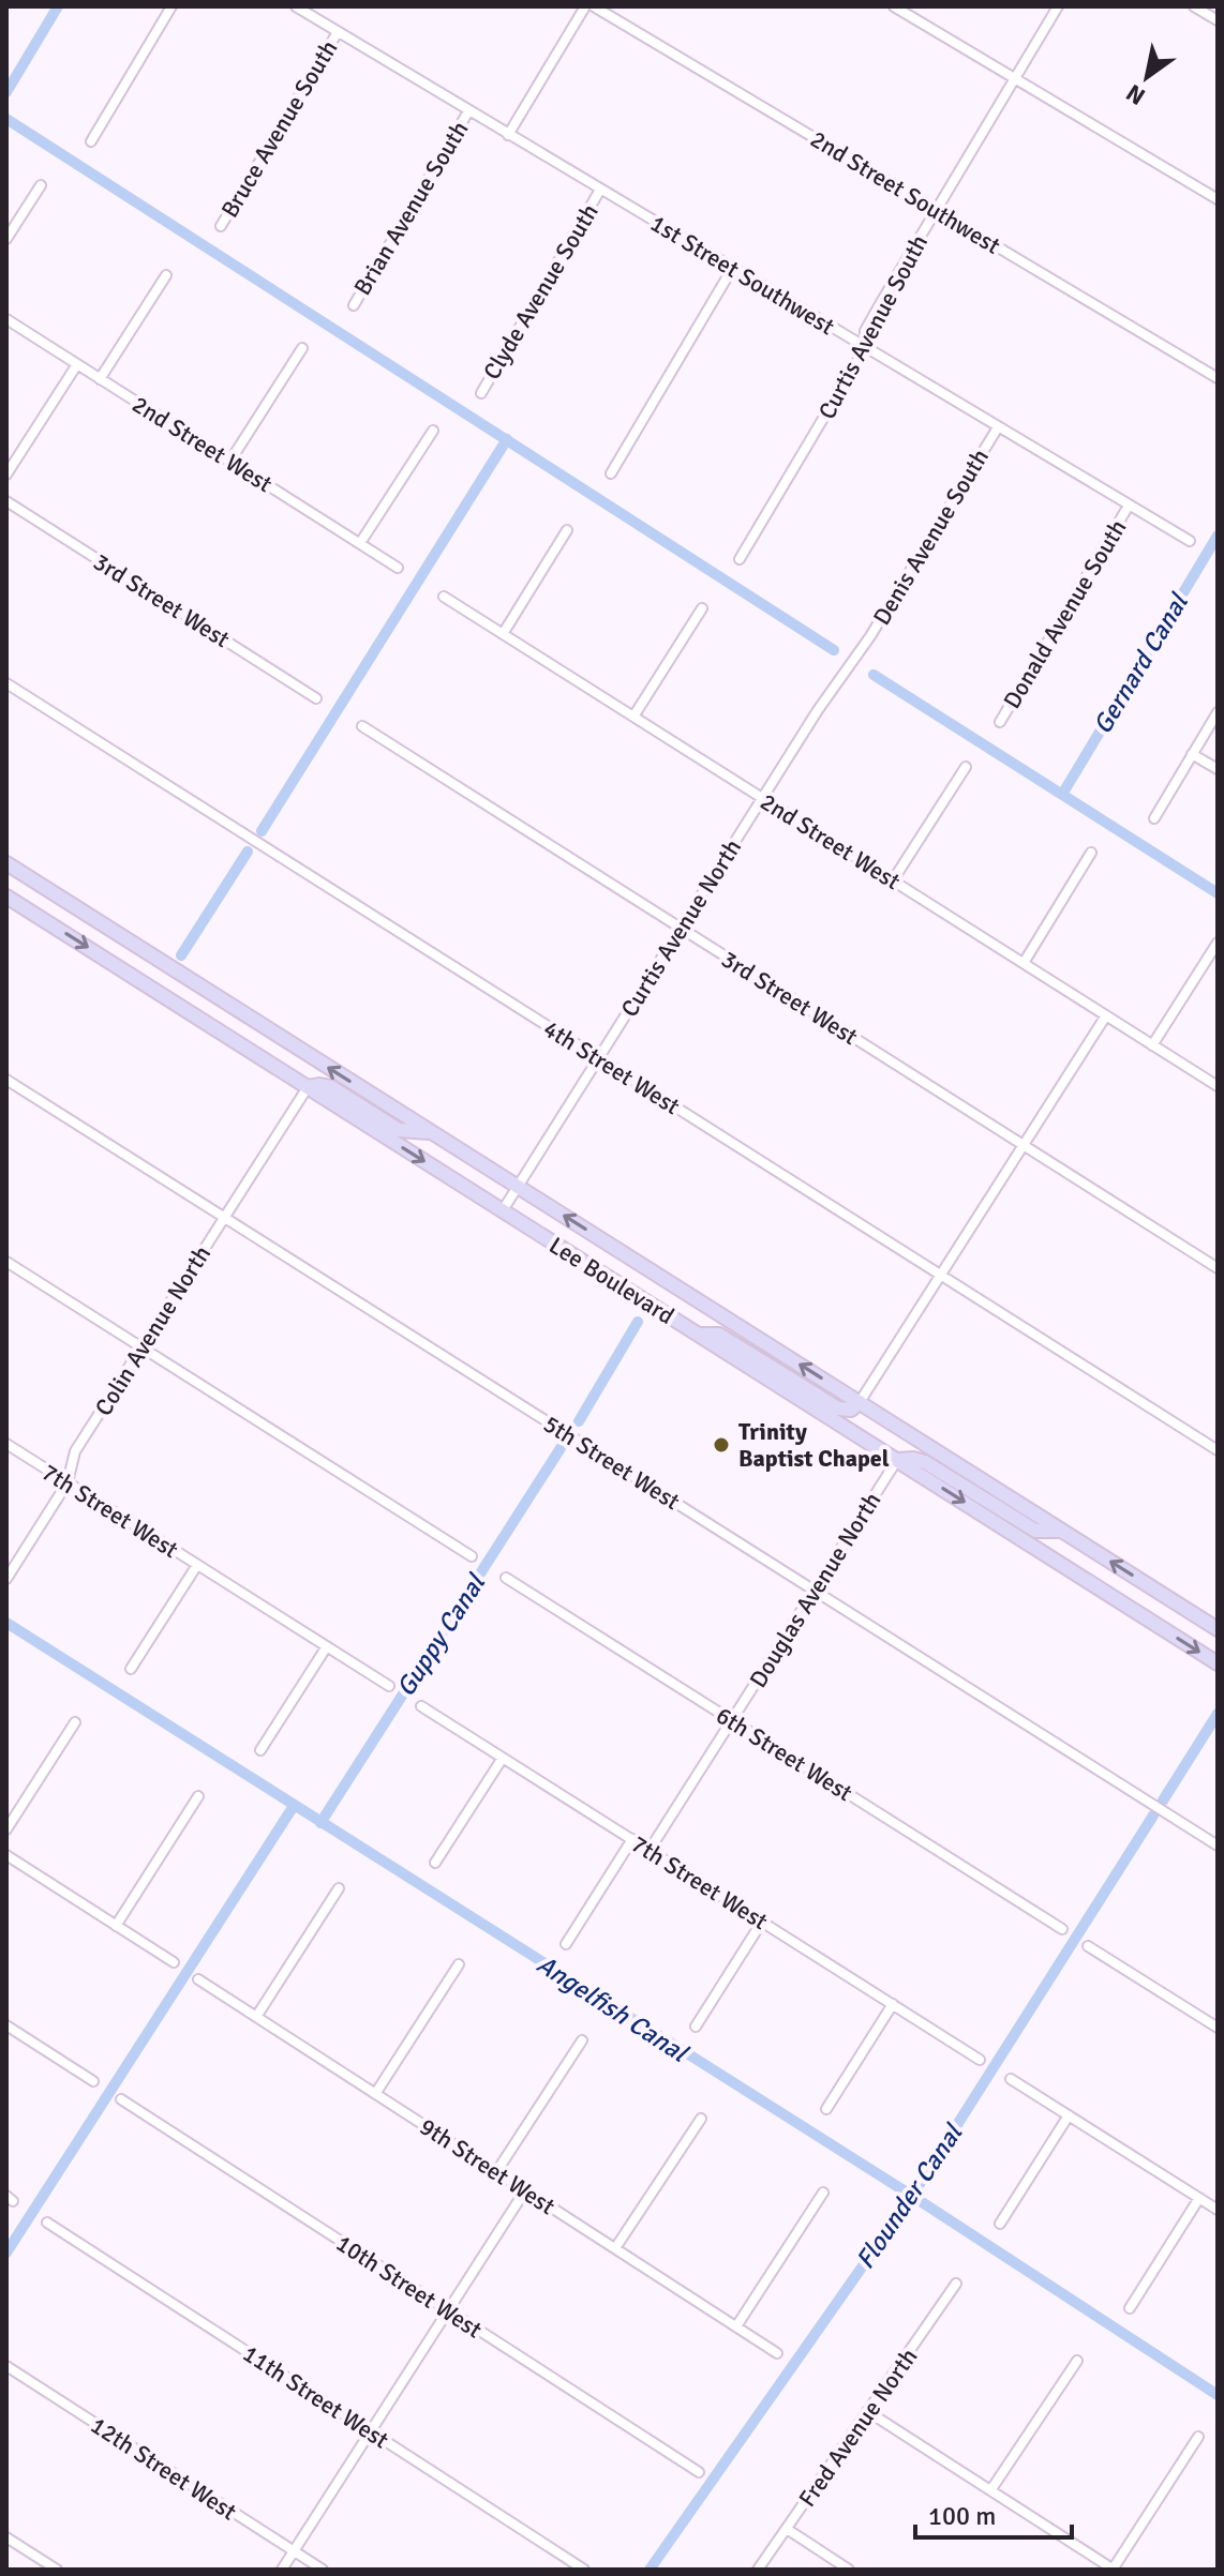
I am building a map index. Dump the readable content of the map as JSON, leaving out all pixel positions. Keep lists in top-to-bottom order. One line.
{"streets":{"main road":["Lee Boulevard"],"street":["Bruce Avenue South","2nd Street Southwest","Brian Avenue South","1st Street Southwest","Clyde Avenue South","Curtis Avenue South","2nd Street West","Denis Avenue South","3rd Street West","Donald Avenue South","Curtis Avenue North","4th Street West","Colin Avenue North","5th Street West","7th Street West","Douglas Avenue North","6th Street West","9th Street West","10th Street West","11th Street West","Fred Avenue North","12th Street West"]},"crossings":[["Bruce Avenue South","1st Street Southwest"],["2nd Street Southwest","Curtis Avenue South"],["Brian Avenue South","1st Street Southwest"],["1st Street Southwest","Clyde Avenue South"],["1st Street Southwest","Curtis Avenue South"],["1st Street Southwest","Denis Avenue South"],["1st Street Southwest","Donald Avenue South"],["2nd Street West","Curtis Avenue North"],["Denis Avenue South","Curtis Avenue North"],["3rd Street West","Curtis Avenue North"],["Curtis Avenue North","4th Street West"],["Curtis Avenue North","Lee Boulevard"],["Lee Boulevard","Colin Avenue North"],["Lee Boulevard","Douglas Avenue North"],["Colin Avenue North","5th Street West"],["Colin Avenue North","7th Street West"],["5th Street West","Douglas Avenue North"],["7th Street West","Douglas Avenue North"],["Douglas Avenue North","6th Street West"]],"water":["Gernard Canal","Guppy Canal","Angelfish Canal","Flounder Canal"],"places":["Trinity Baptist Chapel"],"scale_bar":"100 m","north":"bottom left"}
